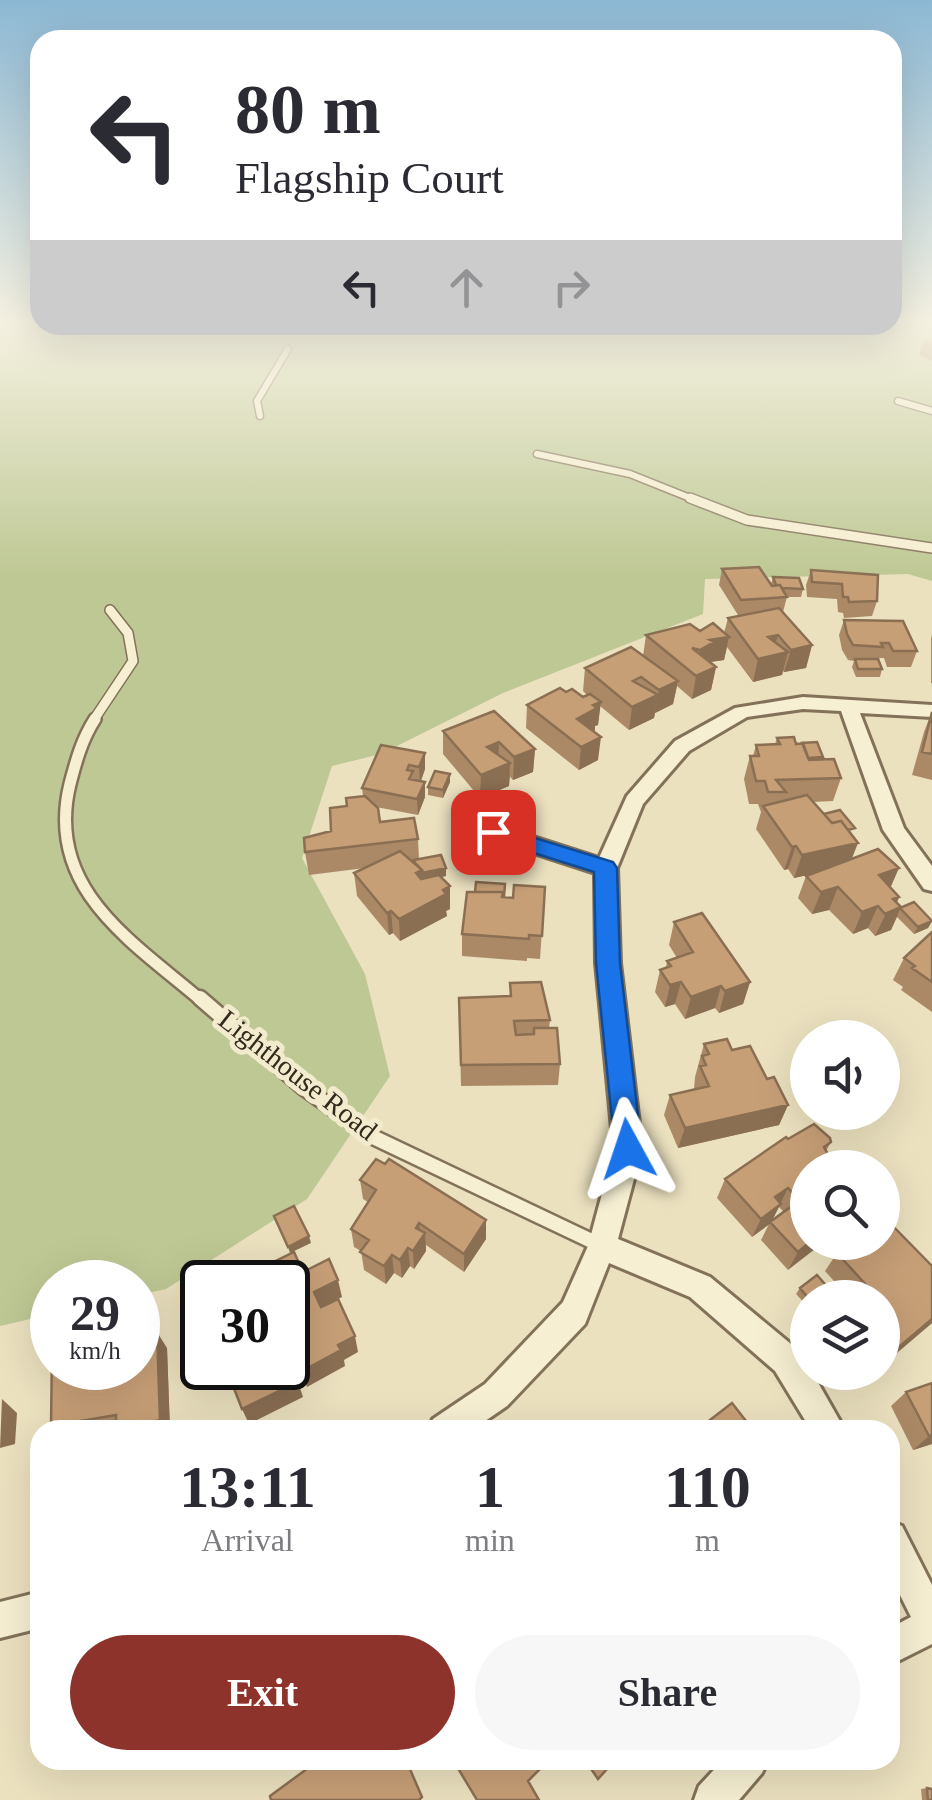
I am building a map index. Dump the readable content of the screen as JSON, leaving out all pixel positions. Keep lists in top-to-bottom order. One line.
{"streets":{"street":["Lighthouse Road"]},"page":{"turn":["80 m","Flagship Court"],"speed":"29 km/h","limit":"30","eta":["13:11","Arrival","1","min","110","m"],"buttons":["Exit","Share"]}}
